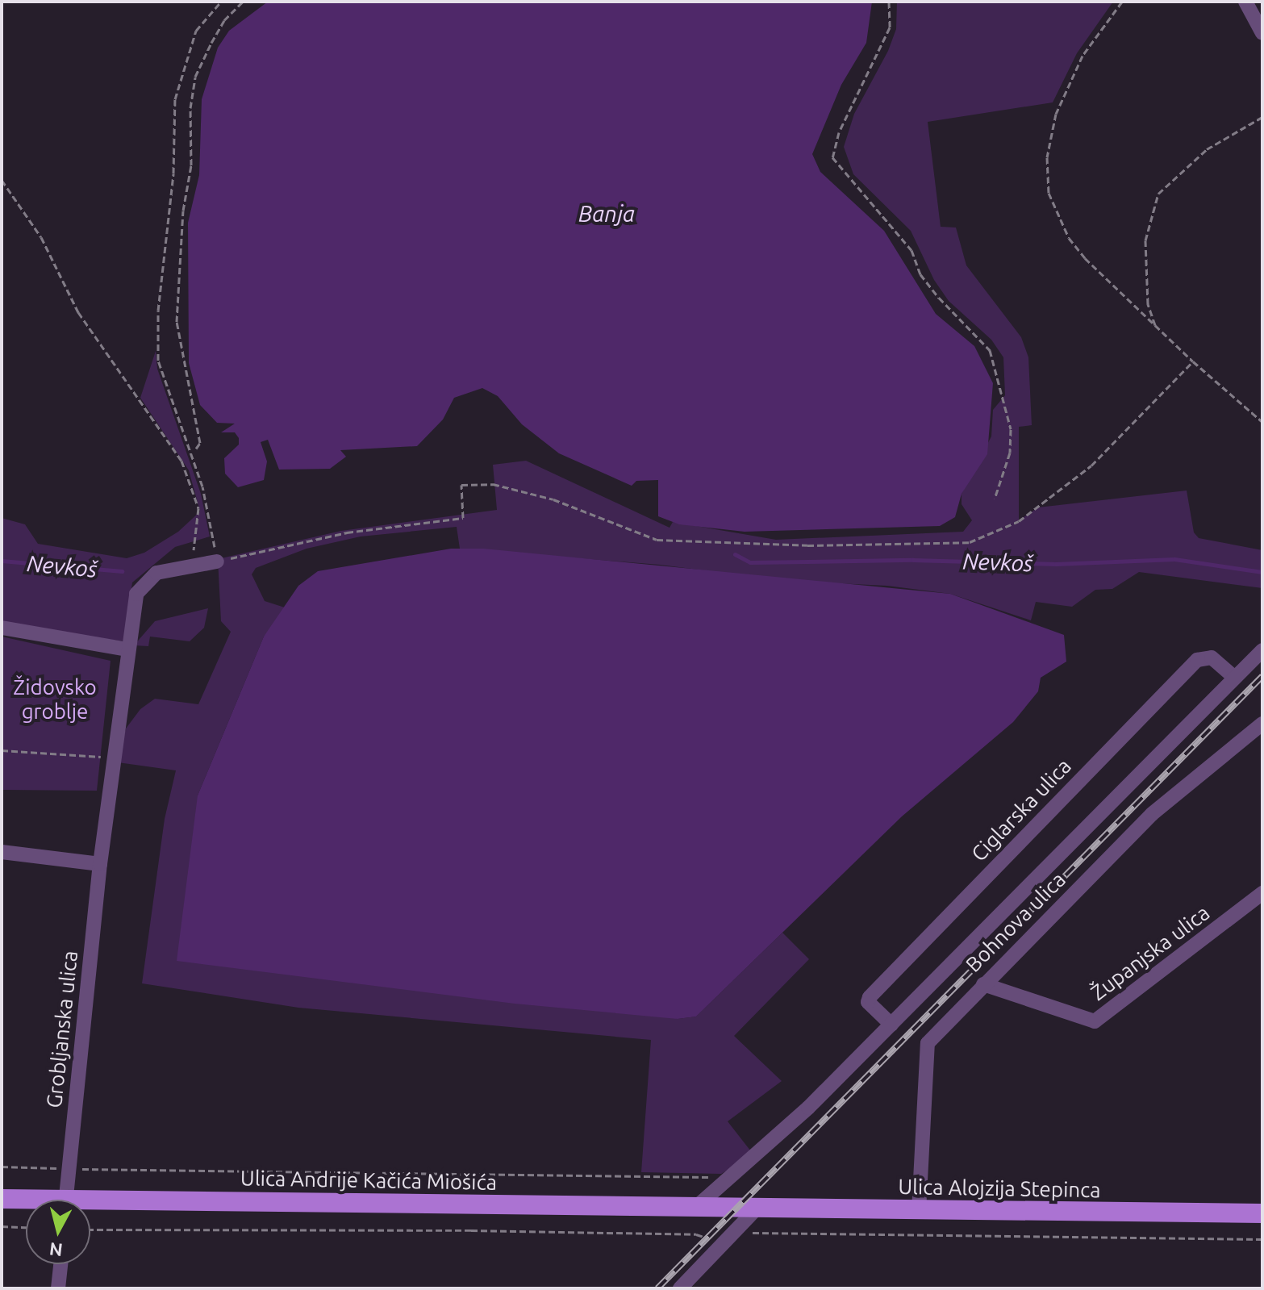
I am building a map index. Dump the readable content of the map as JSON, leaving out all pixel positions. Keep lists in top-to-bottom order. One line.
{"streets":{"main road":["Ulica Andrije Kačića Miošića","Ulica Alojzija Stepinca"],"street":["Ciglarska ulica","Bohnova ulica","Županjska ulica","Grobljanska ulica"]},"crossings":[["Bohnova ulica","Županjska ulica"],["Bohnova ulica","Ulica Alojzija Stepinca"],["Ulica Andrije Kačića Miošića","Ulica Alojzija Stepinca"]],"water":["Banja","Nevkoš"],"parks":["Židovsko groblje"],"north":"bottom"}
